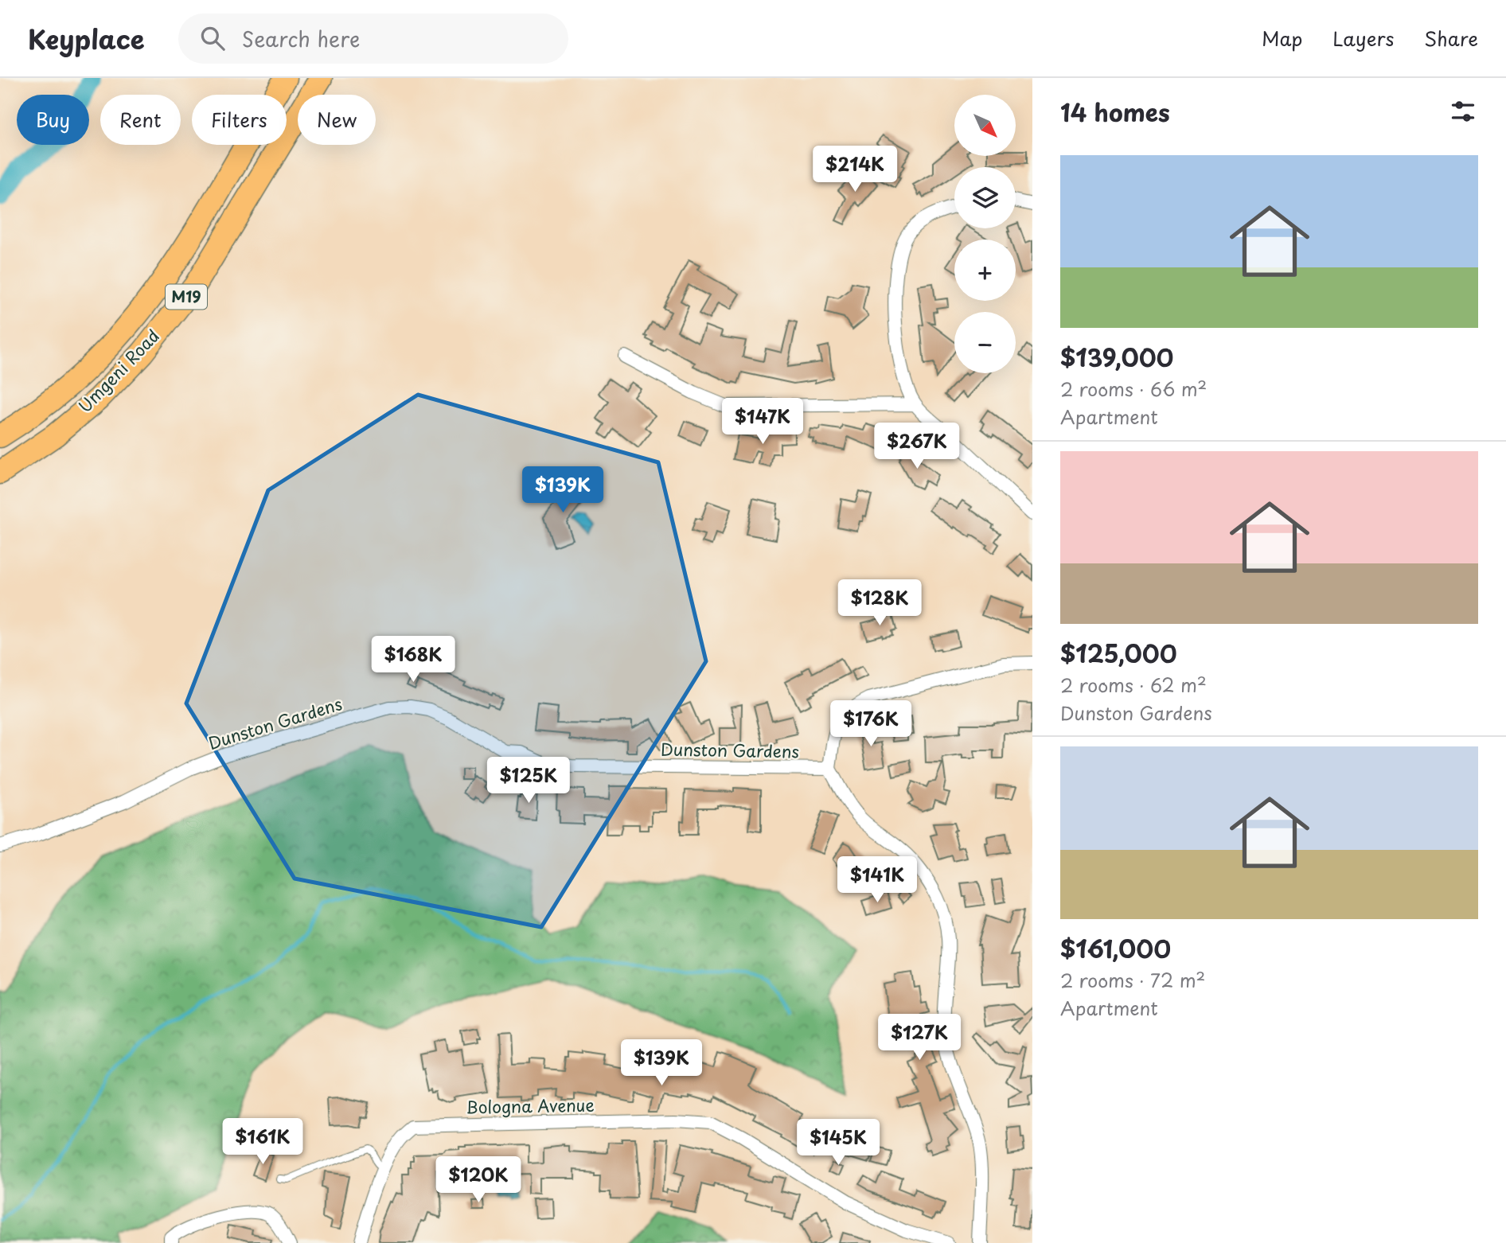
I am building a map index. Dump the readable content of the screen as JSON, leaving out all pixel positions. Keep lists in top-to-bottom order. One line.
{"streets":{"highway":["M19","Umgeni Road"],"street":["Dunston Gardens","Bologna Avenue"]},"north":"bottom right","page":{"header":"Keyplace","search":"Search here","nav":["Map","Layers","Share"],"heading":"14 homes","map_buttons":["+","−"],"chip":["Buy","Rent","Filters","New"],"list":[{"name":"$139,000","note":"2 rooms · 66 m² · Apartment"},{"name":"$125,000","note":"2 rooms · 62 m² · Dunston Gardens"},{"name":"$161,000","note":"2 rooms · 72 m² · Apartment"}],"price":["$214K","$147K","$267K","$139K","$128K","$168K","$176K","$125K","$141K","$127K","$139K","$161K","$145K","$120K"]}}
